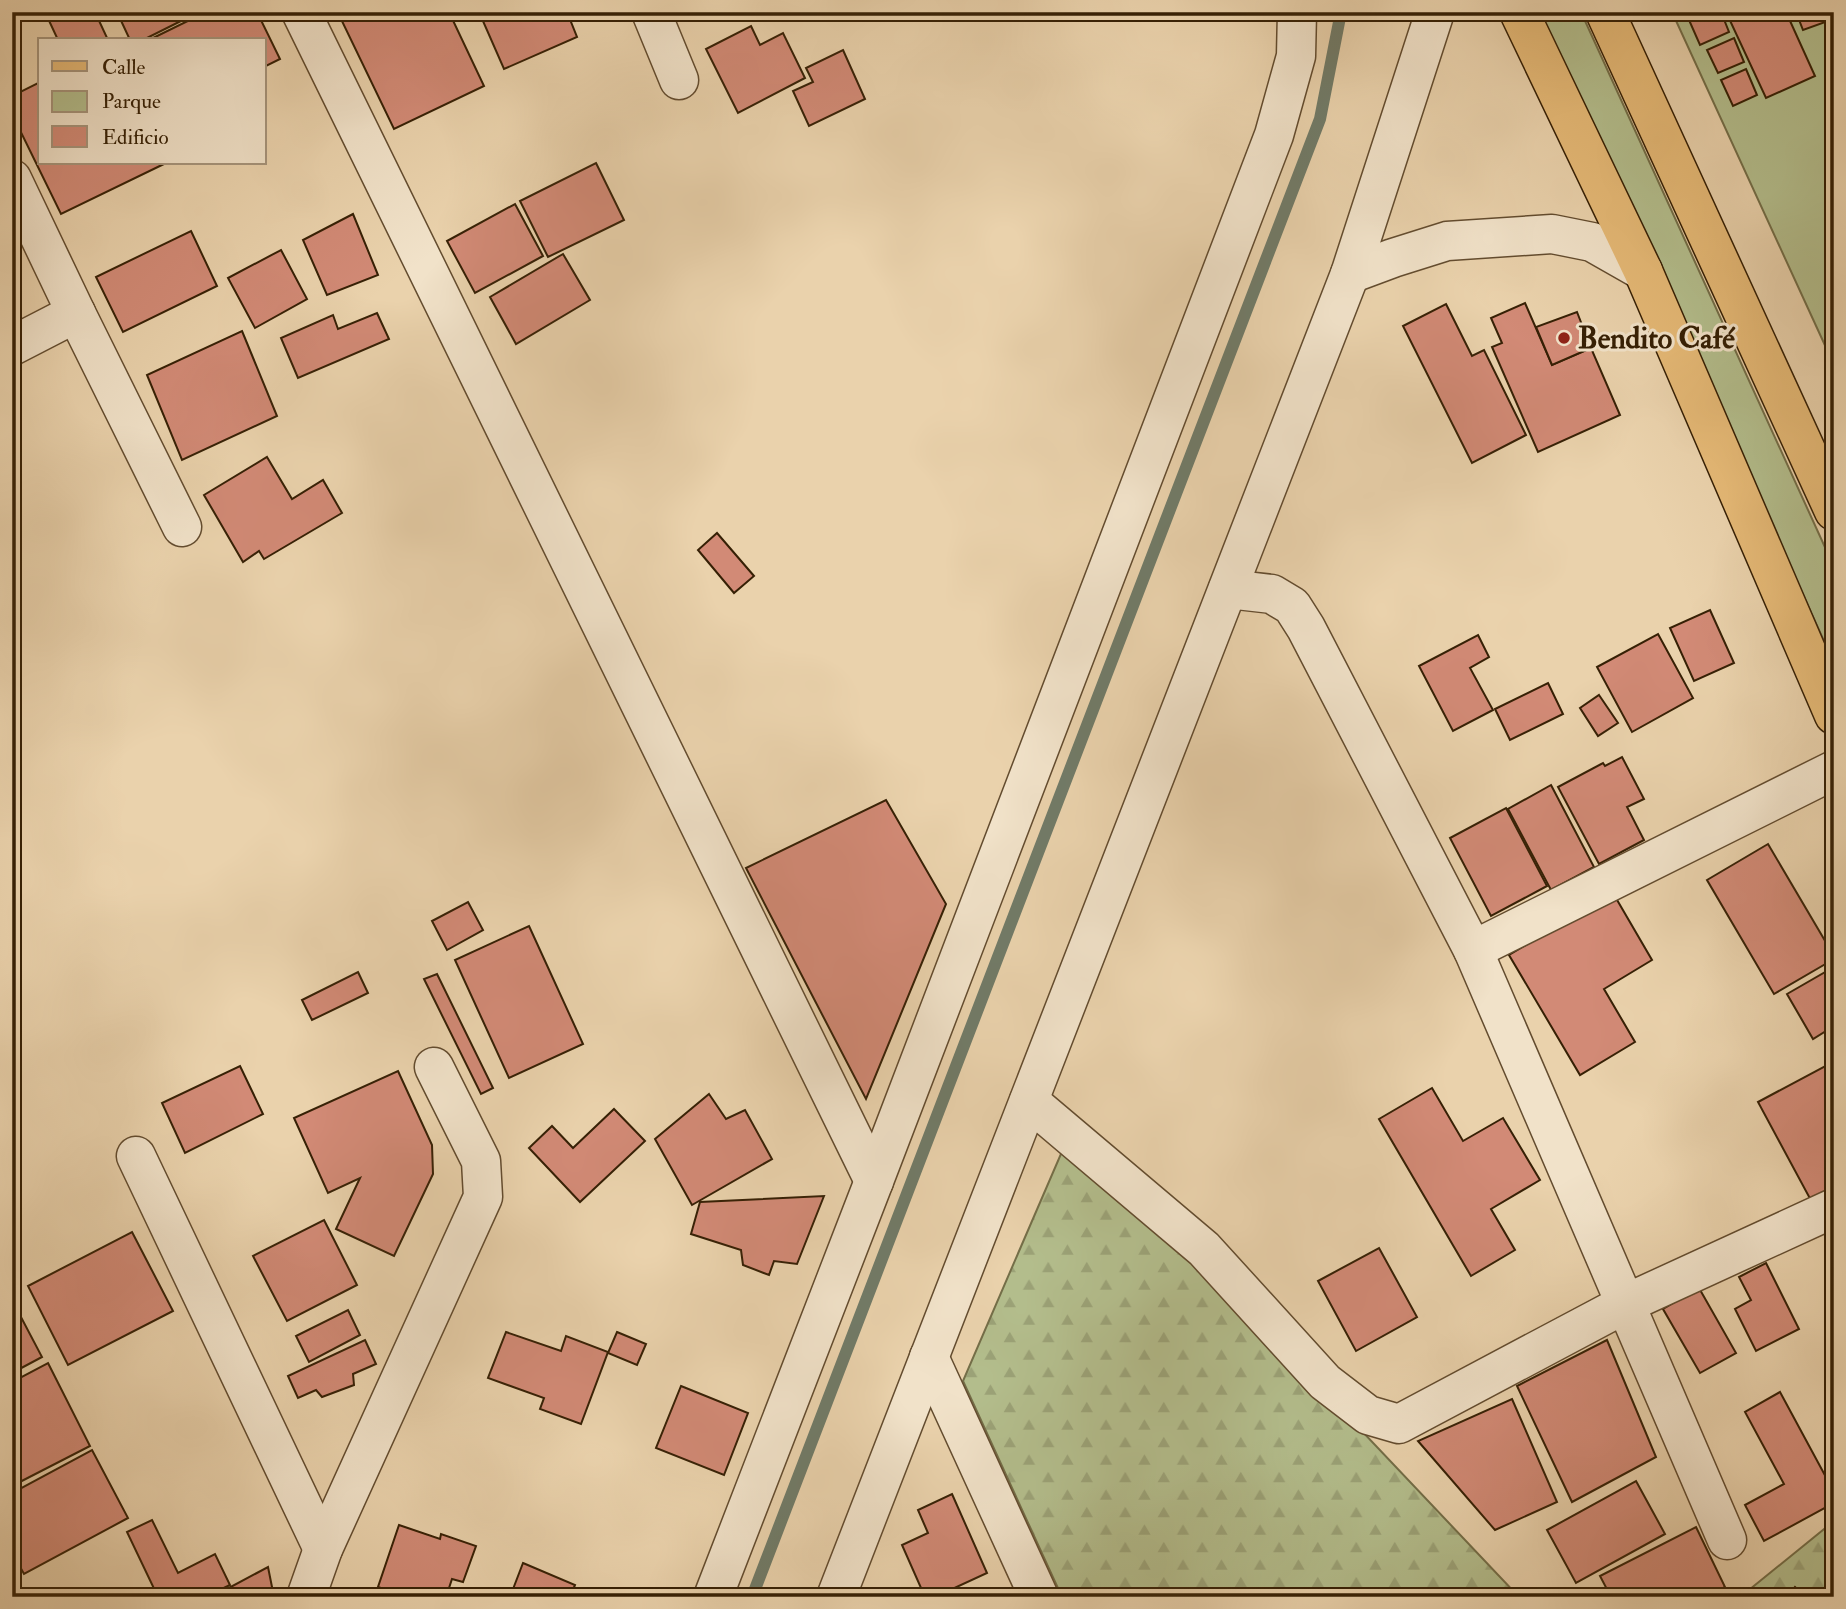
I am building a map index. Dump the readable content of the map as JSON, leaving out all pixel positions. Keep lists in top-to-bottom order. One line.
{"places":["Bendito Café"],"legend":["Calle","Parque","Edificio"]}
